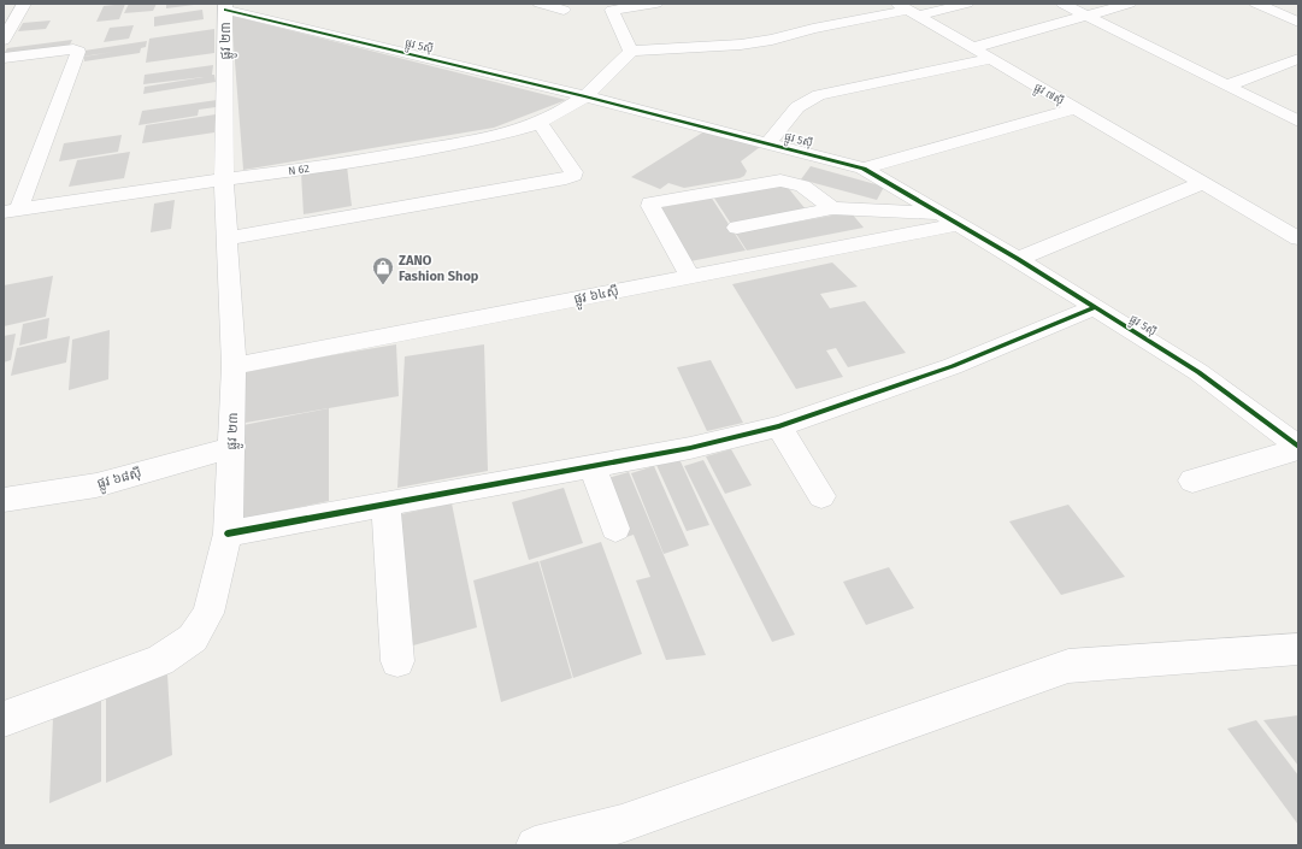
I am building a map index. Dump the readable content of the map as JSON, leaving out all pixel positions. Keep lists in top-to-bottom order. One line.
{"streets":{"street":["ផ្លូវ ២៣","ផ្លូវ 5ស៊ី","ផ្លូវ ៧ស៊ី","N 62","ផ្លូវ ៦៤ស៊ី","ផ្លូវ ៦៨ស៊ី"]},"crossings":[["ផ្លូវ ២៣","ផ្លូវ 5ស៊ី"],["ផ្លូវ ២៣","N 62"],["ផ្លូវ ២៣","ផ្លូវ ៦៤ស៊ី"],["ផ្លូវ ២៣","ផ្លូវ ៦៨ស៊ី"],["ផ្លូវ 5ស៊ី","N 62"],["ផ្លូវ 5ស៊ី","ផ្លូវ ៦៤ស៊ី"]],"places":{"shop":["ZANO Fashion Shop"]}}
